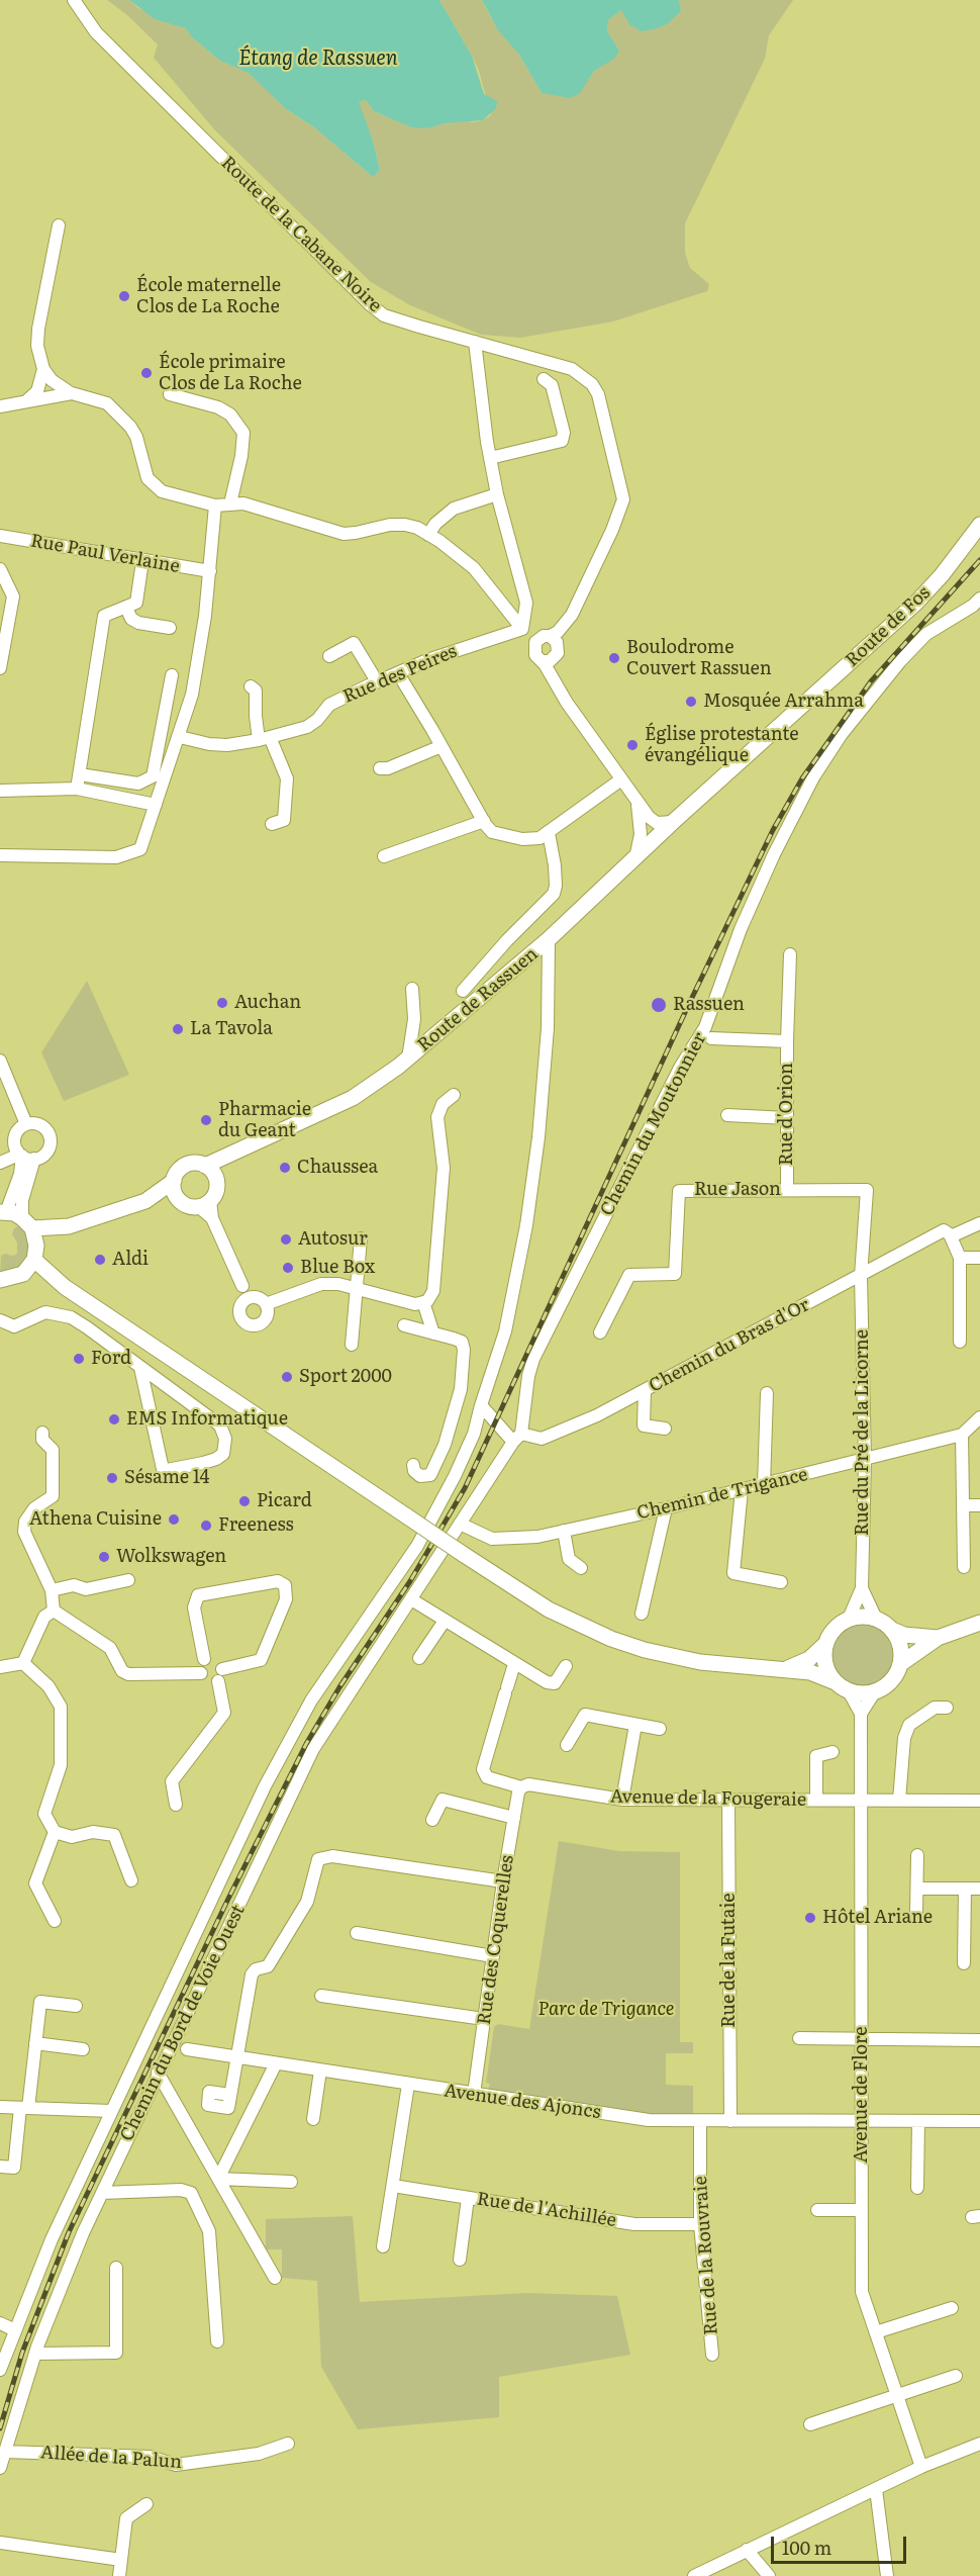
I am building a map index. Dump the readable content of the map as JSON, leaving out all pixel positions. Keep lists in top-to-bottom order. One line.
{"streets":{"main road":["Route de Fos","Route de Rassuen"],"street":["Route de la Cabane Noire","Rue Paul Verlaine","Rue des Peires","Rue d'Orion","Chemin du Moutonnier","Rue Jason","Chemin du Bras d'Or","Rue du Pré de la Licorne","Chemin de Trigance","Avenue de la Fougeraie","Rue des Coquerelles","Rue de la Futaie","Chemin du Bord de Voie Ouest","Avenue de Flore","Avenue des Ajoncs","Rue de l'Achillée","Rue de la Rouvraie","Allée de la Palun"]},"crossings":[["Route de Fos","Route de Rassuen"],["Rue d'Orion","Rue Jason"],["Chemin du Moutonnier","Chemin du Bras d'Or"],["Chemin du Moutonnier","Chemin du Bord de Voie Ouest"],["Rue Jason","Chemin du Bras d'Or"],["Rue Jason","Rue du Pré de la Licorne"],["Chemin du Bras d'Or","Rue du Pré de la Licorne"],["Chemin du Bras d'Or","Chemin du Bord de Voie Ouest"],["Rue du Pré de la Licorne","Chemin de Trigance"],["Chemin de Trigance","Chemin du Bord de Voie Ouest"],["Avenue de la Fougeraie","Rue des Coquerelles"],["Avenue de la Fougeraie","Rue de la Futaie"],["Avenue de la Fougeraie","Avenue de Flore"],["Rue des Coquerelles","Avenue des Ajoncs"],["Rue de la Futaie","Avenue des Ajoncs"],["Chemin du Bord de Voie Ouest","Allée de la Palun"],["Avenue de Flore","Avenue des Ajoncs"],["Avenue des Ajoncs","Rue de la Rouvraie"],["Rue de l'Achillée","Rue de la Rouvraie"]],"water":["Étang de Rassuen"],"parks":["Parc de Trigance"],"places":["École maternelle Clos de La Roche","École primaire Clos de La Roche","Boulodrome Couvert Rassuen","Mosquée Arrahma","Église protestante évangélique","Auchan","Rassuen","La Tavola","Pharmacie du Geant","Chaussea","Autosur","Aldi","Blue Box","Ford","Sport 2000","EMS Informatique","Sésame 14","Picard","Athena Cuisine","Freeness","Wolkswagen","Hôtel Ariane"],"scale_bar":"100 m"}
